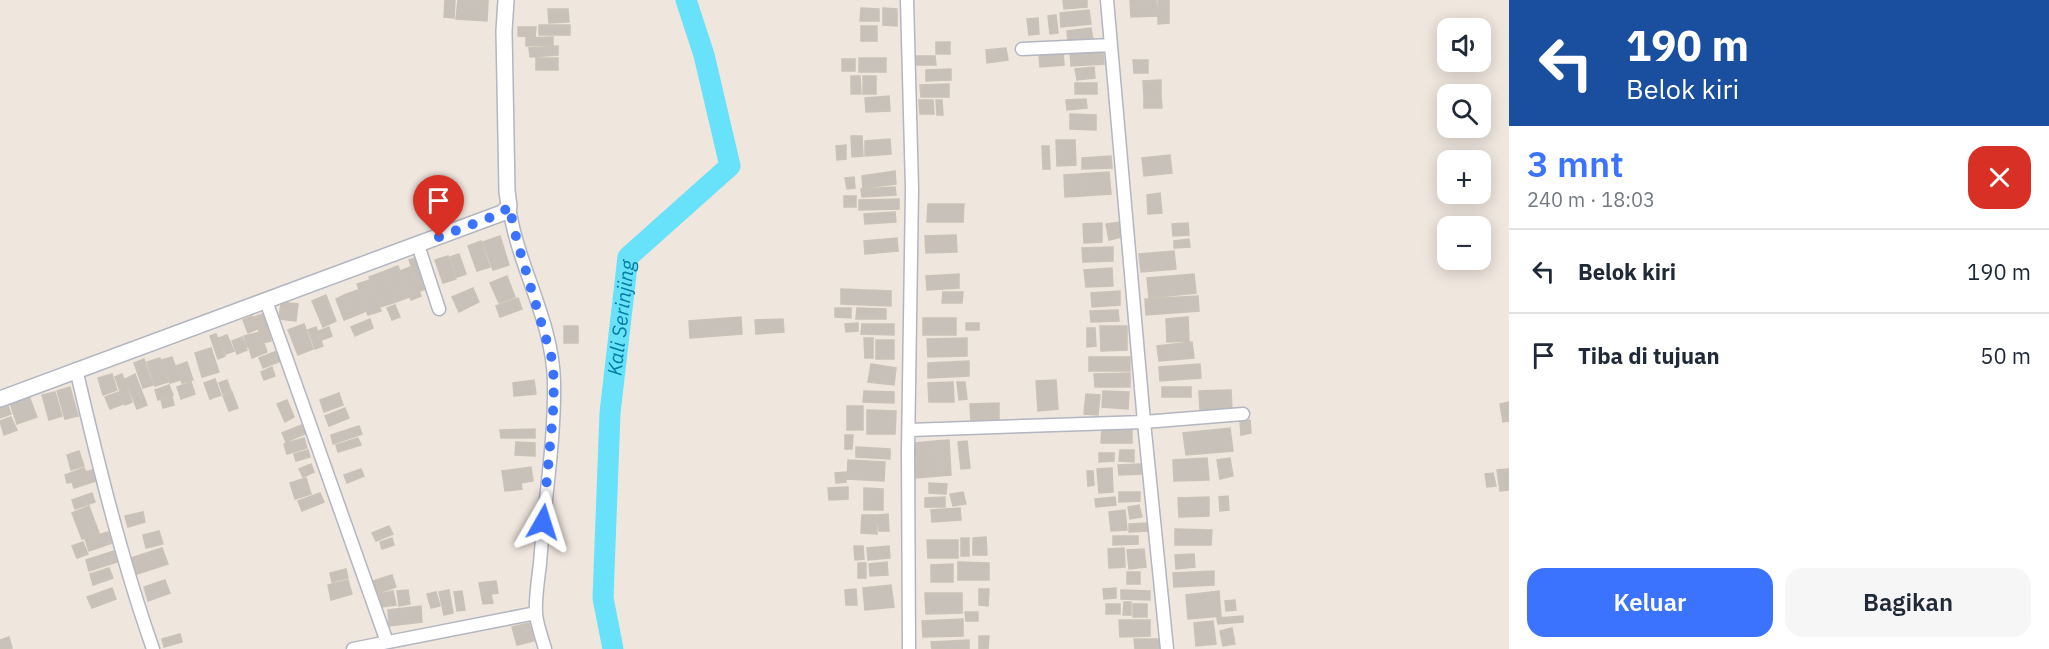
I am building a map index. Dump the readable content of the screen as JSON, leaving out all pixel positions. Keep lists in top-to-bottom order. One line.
{"water":["Kali Serinjing"],"page":{"turn":["190 m","Belok kiri"],"map_buttons":["+","−"],"heading":["3 mnt","240 m · 18:03"],"list":[{"name":"Belok kiri","value":"190 m"},{"name":"Tiba di tujuan","value":"50 m"}],"buttons":["Keluar","Bagikan"]}}
